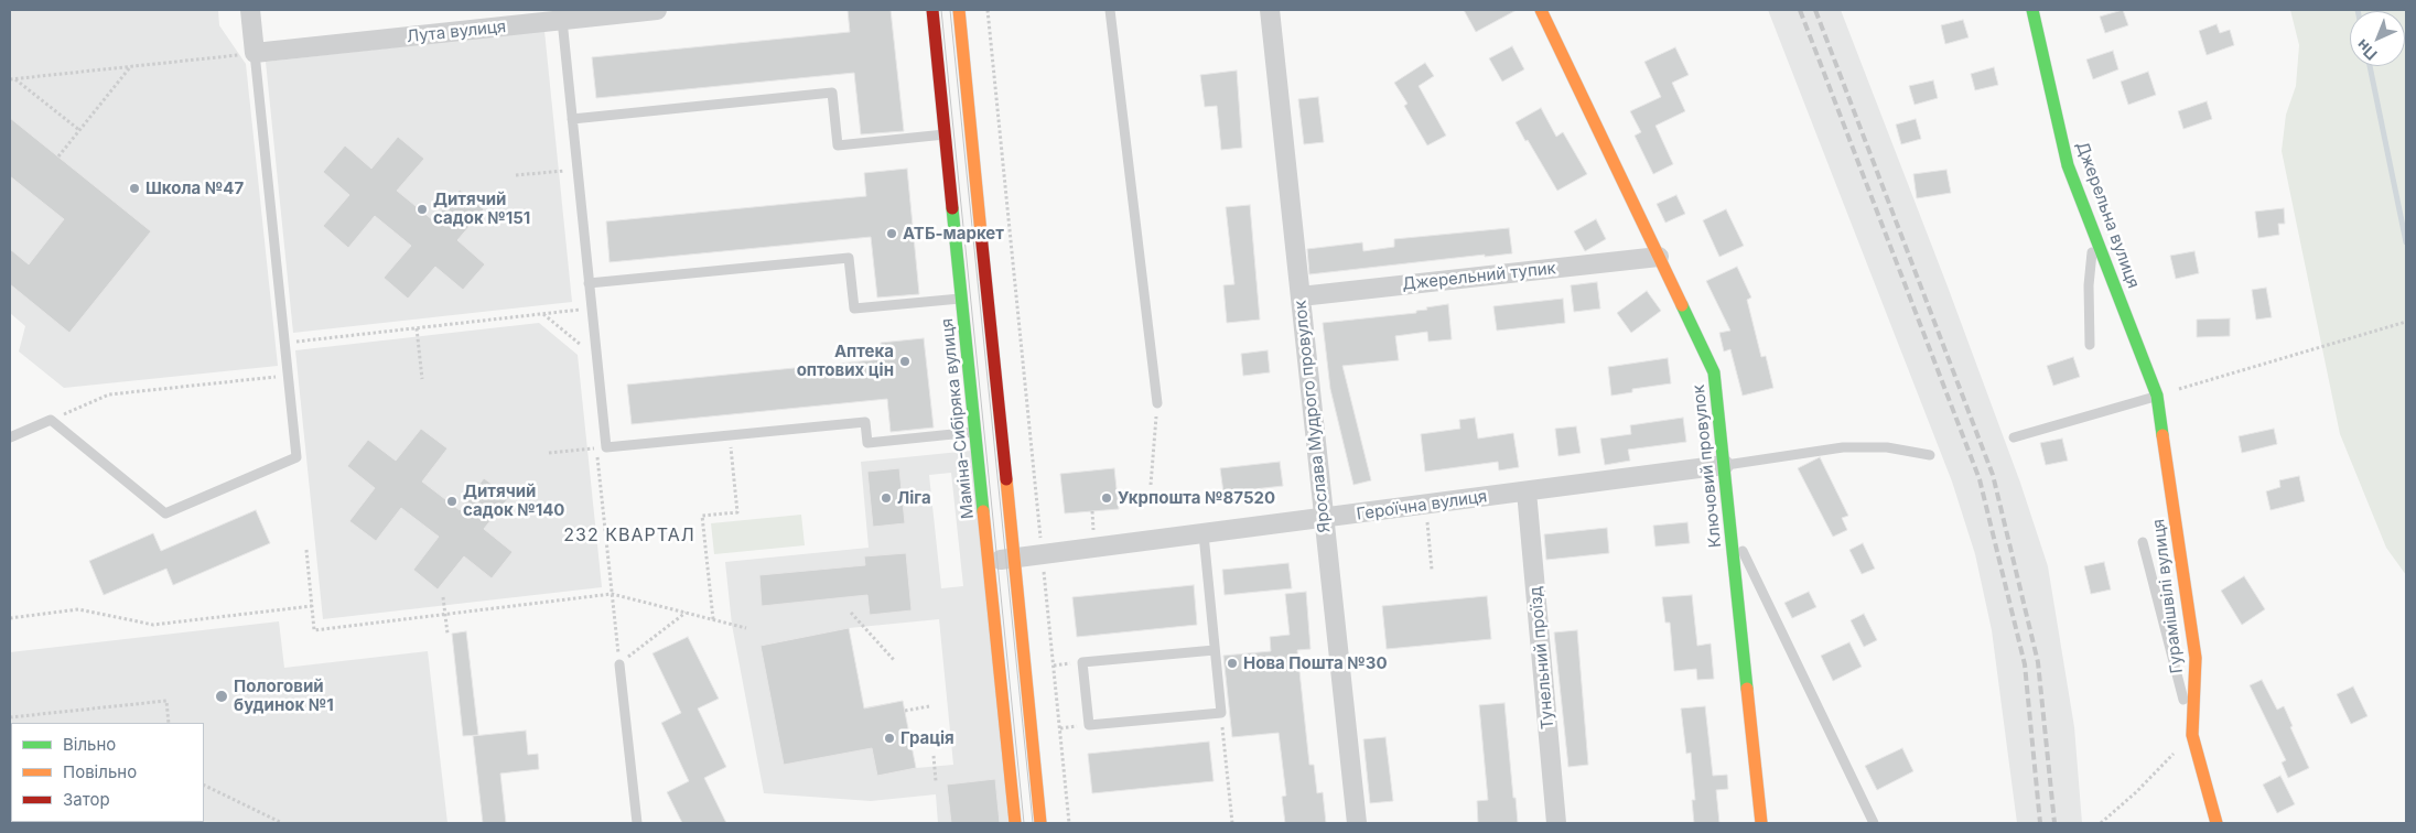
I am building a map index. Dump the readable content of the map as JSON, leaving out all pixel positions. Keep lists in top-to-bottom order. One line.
{"streets":{"street":["Лута вулиця","Джерельна вулиця","Джерельний тупик","Ярослава Мудрого провулок","Маміна-Сибіряка вулиця","Ключовий провулок","Героїчна вулиця","Гурамішвілі вулиця","Тунельний проїзд"]},"crossings":[["Джерельна вулиця","Гурамішвілі вулиця"],["Джерельний тупик","Ярослава Мудрого провулок"],["Джерельний тупик","Ключовий провулок"],["Ярослава Мудрого провулок","Героїчна вулиця"],["Маміна-Сибіряка вулиця","Героїчна вулиця"],["Ключовий провулок","Героїчна вулиця"],["Героїчна вулиця","Тунельний проїзд"]],"districts":["232 КВАРТАЛ"],"places":["Школа №47","Дитячий садок №151","АТБ-маркет","Аптека оптових цін","Ліга","Укрпошта №87520","Дитячий садок №140","Нова Пошта №30","Пологовий будинок №1","Грація"],"legend":["Вільно","Повільно","Затор"],"north":"bottom left"}
